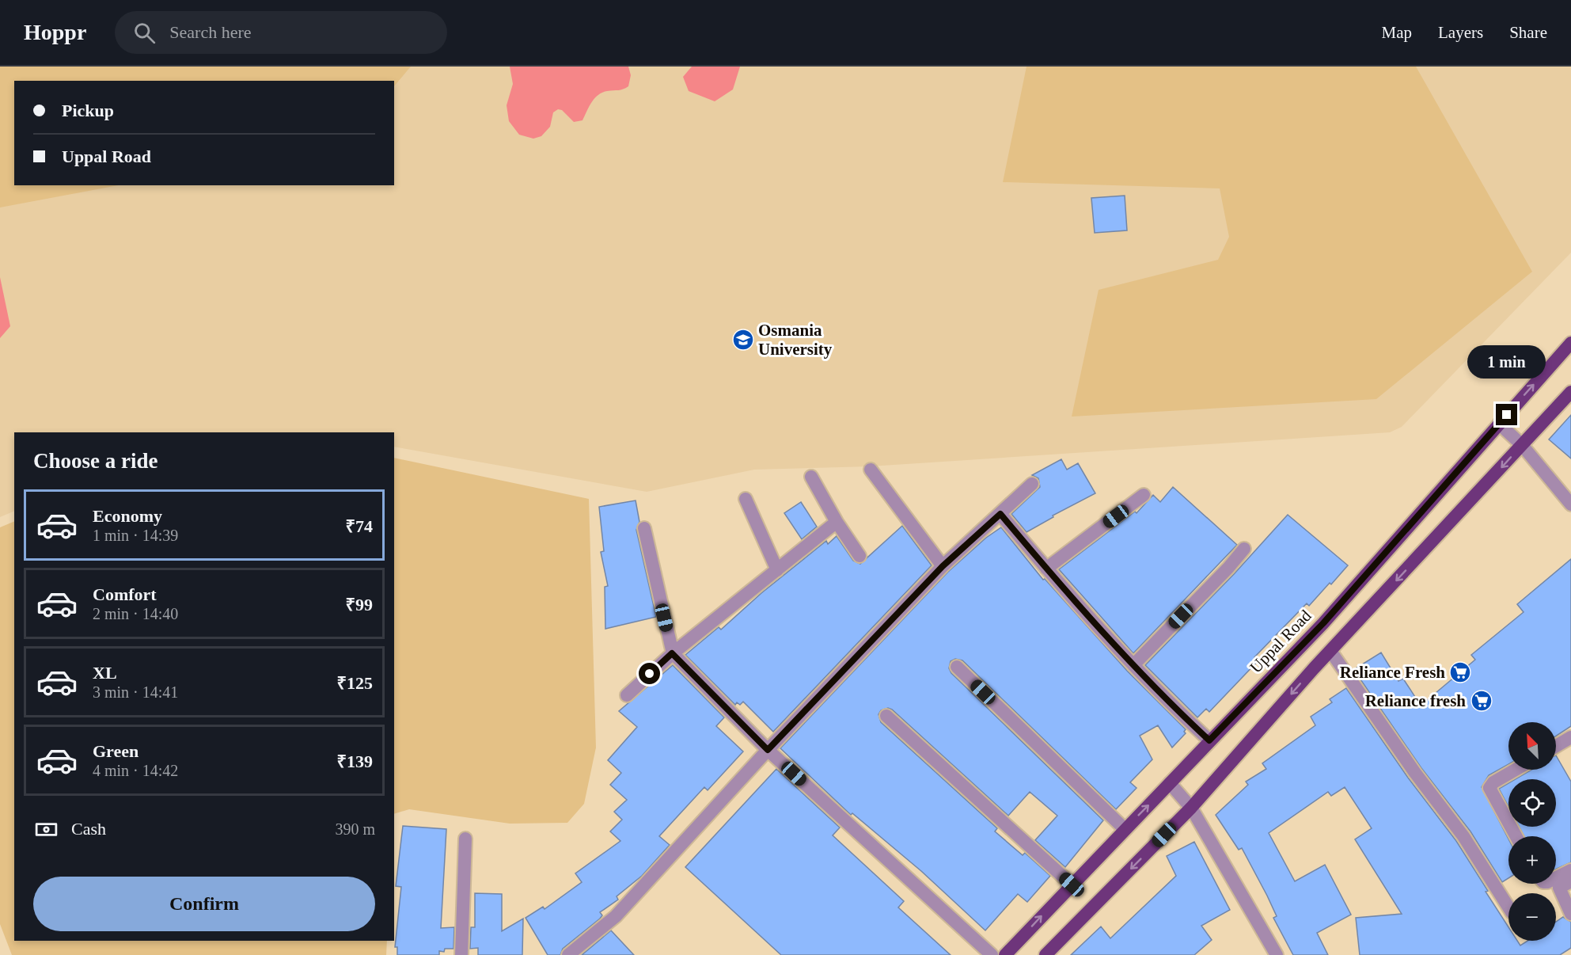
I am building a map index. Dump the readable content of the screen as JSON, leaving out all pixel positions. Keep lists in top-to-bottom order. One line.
{"streets":{"highway":["Uppal Road"]},"places":{"school or university":["Osmania University"],"supermarket":["Reliance Fresh","Reliance fresh"]},"north":"top left","page":{"header":"Hoppr","search":"Search here","nav":["Map","Layers","Share"],"banner":["Pickup","Uppal Road"],"bubble":"1 min","heading":"Choose a ride","list":[{"name":"Economy","note":"1 min · 14:39","value":"₹74"},{"name":"Comfort","note":"2 min · 14:40","value":"₹99"},{"name":"XL","note":"3 min · 14:41","value":"₹125"},{"name":"Green","note":"4 min · 14:42","value":"₹139"}],"map_buttons":["+","−"],"pay":["Cash","390 m"],"buttons":"Confirm"}}
